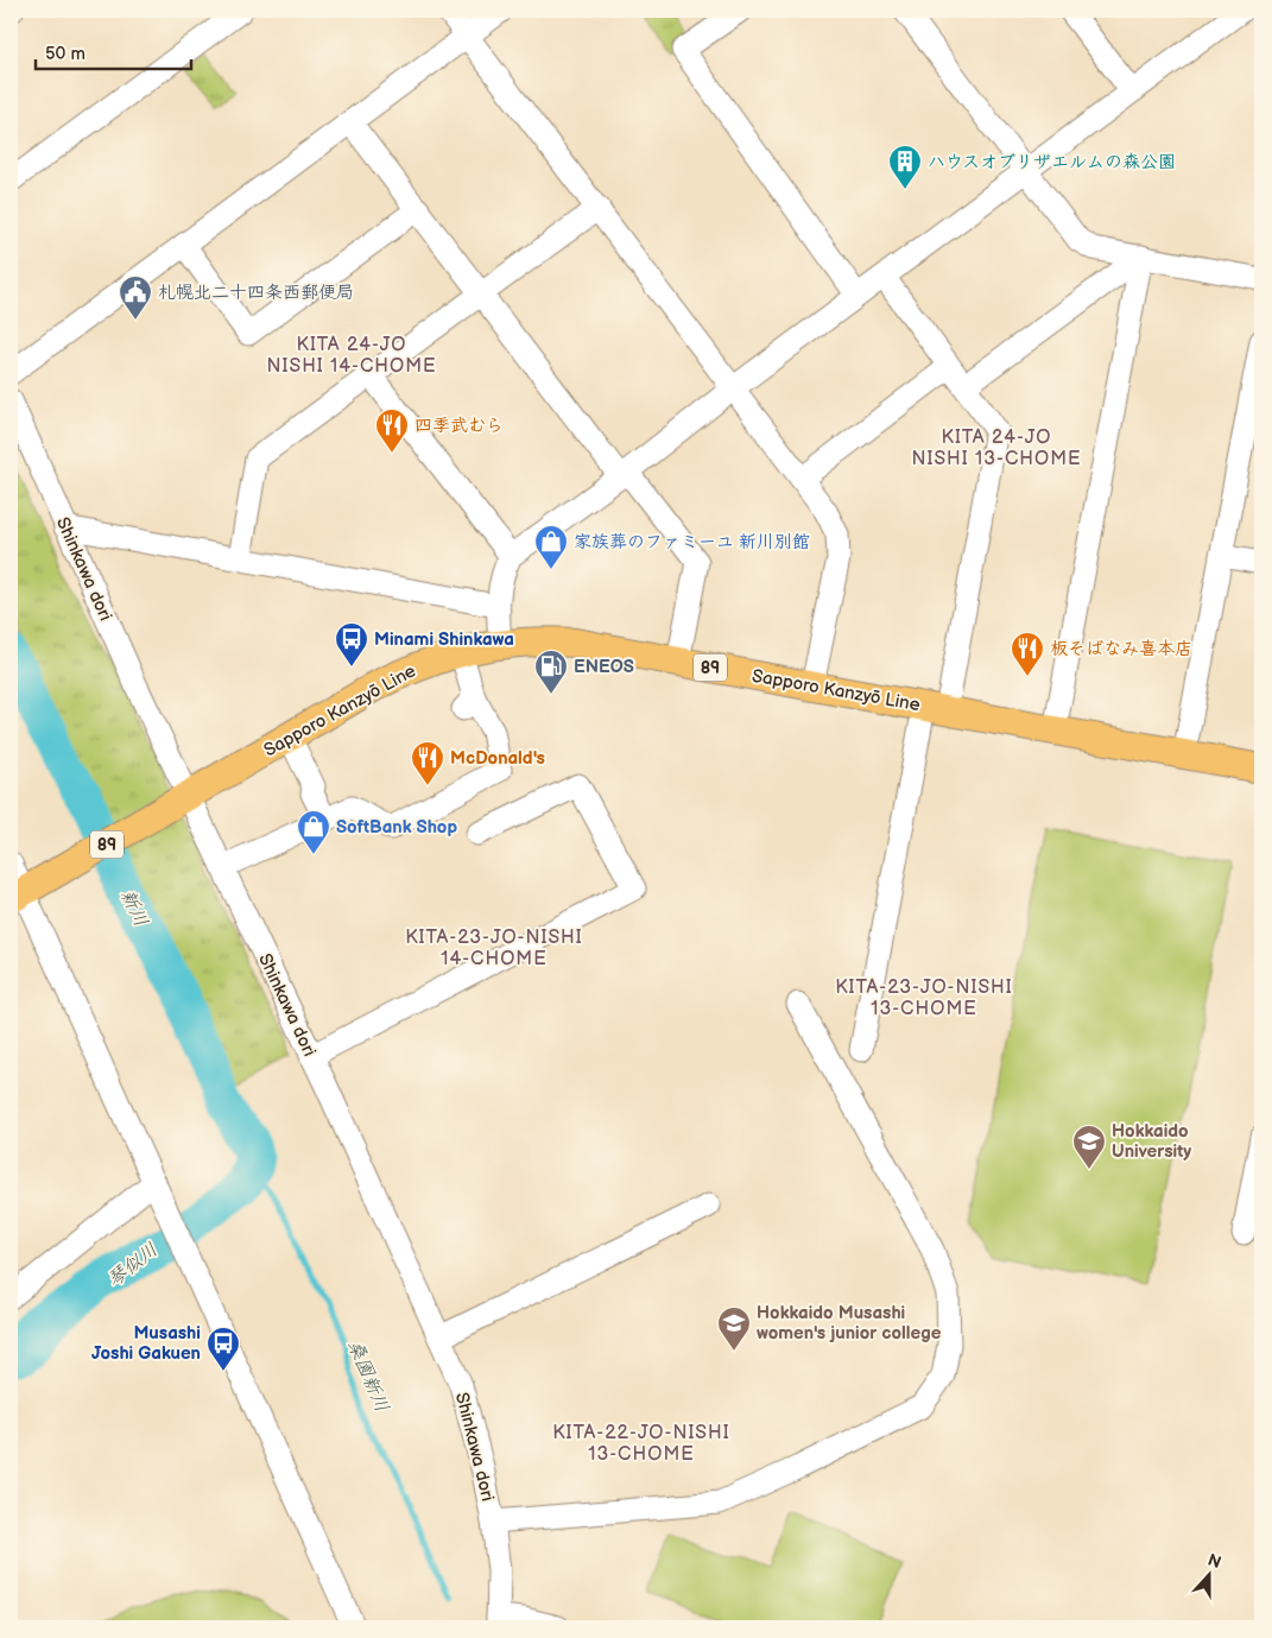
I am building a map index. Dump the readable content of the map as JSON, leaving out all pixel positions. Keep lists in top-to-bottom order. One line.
{"streets":{"main road":["89","Sapporo Kanzyō Line"],"street":["Shinkawa dori"]},"crossings":[["Shinkawa dori","Sapporo Kanzyō Line"]],"districts":["KITA 24-JO NISHI 14-CHOME","KITA 24-JO NISHI 13-CHOME","KITA-23-JO-NISHI 14-CHOME","KITA-23-JO-NISHI 13-CHOME","KITA-22-JO-NISHI 13-CHOME"],"water":["新川","琴似川","桑園新川"],"places":{"building":["ハウスオブリザエルムの森公園"],"public building":["札幌北二十四条西郵便局"],"restaurant":["四季武むら","板そばなみ喜本店","McDonald's"],"shop":["家族葬のファミーユ 新川別館","SoftBank Shop"],"bus stop":["Minami Shinkawa","Musashi Joshi Gakuen"],"fuel station":["ENEOS"],"school or university":["Hokkaido University","Hokkaido Musashi women's junior college"]},"scale_bar":"50 m","north":"top"}
